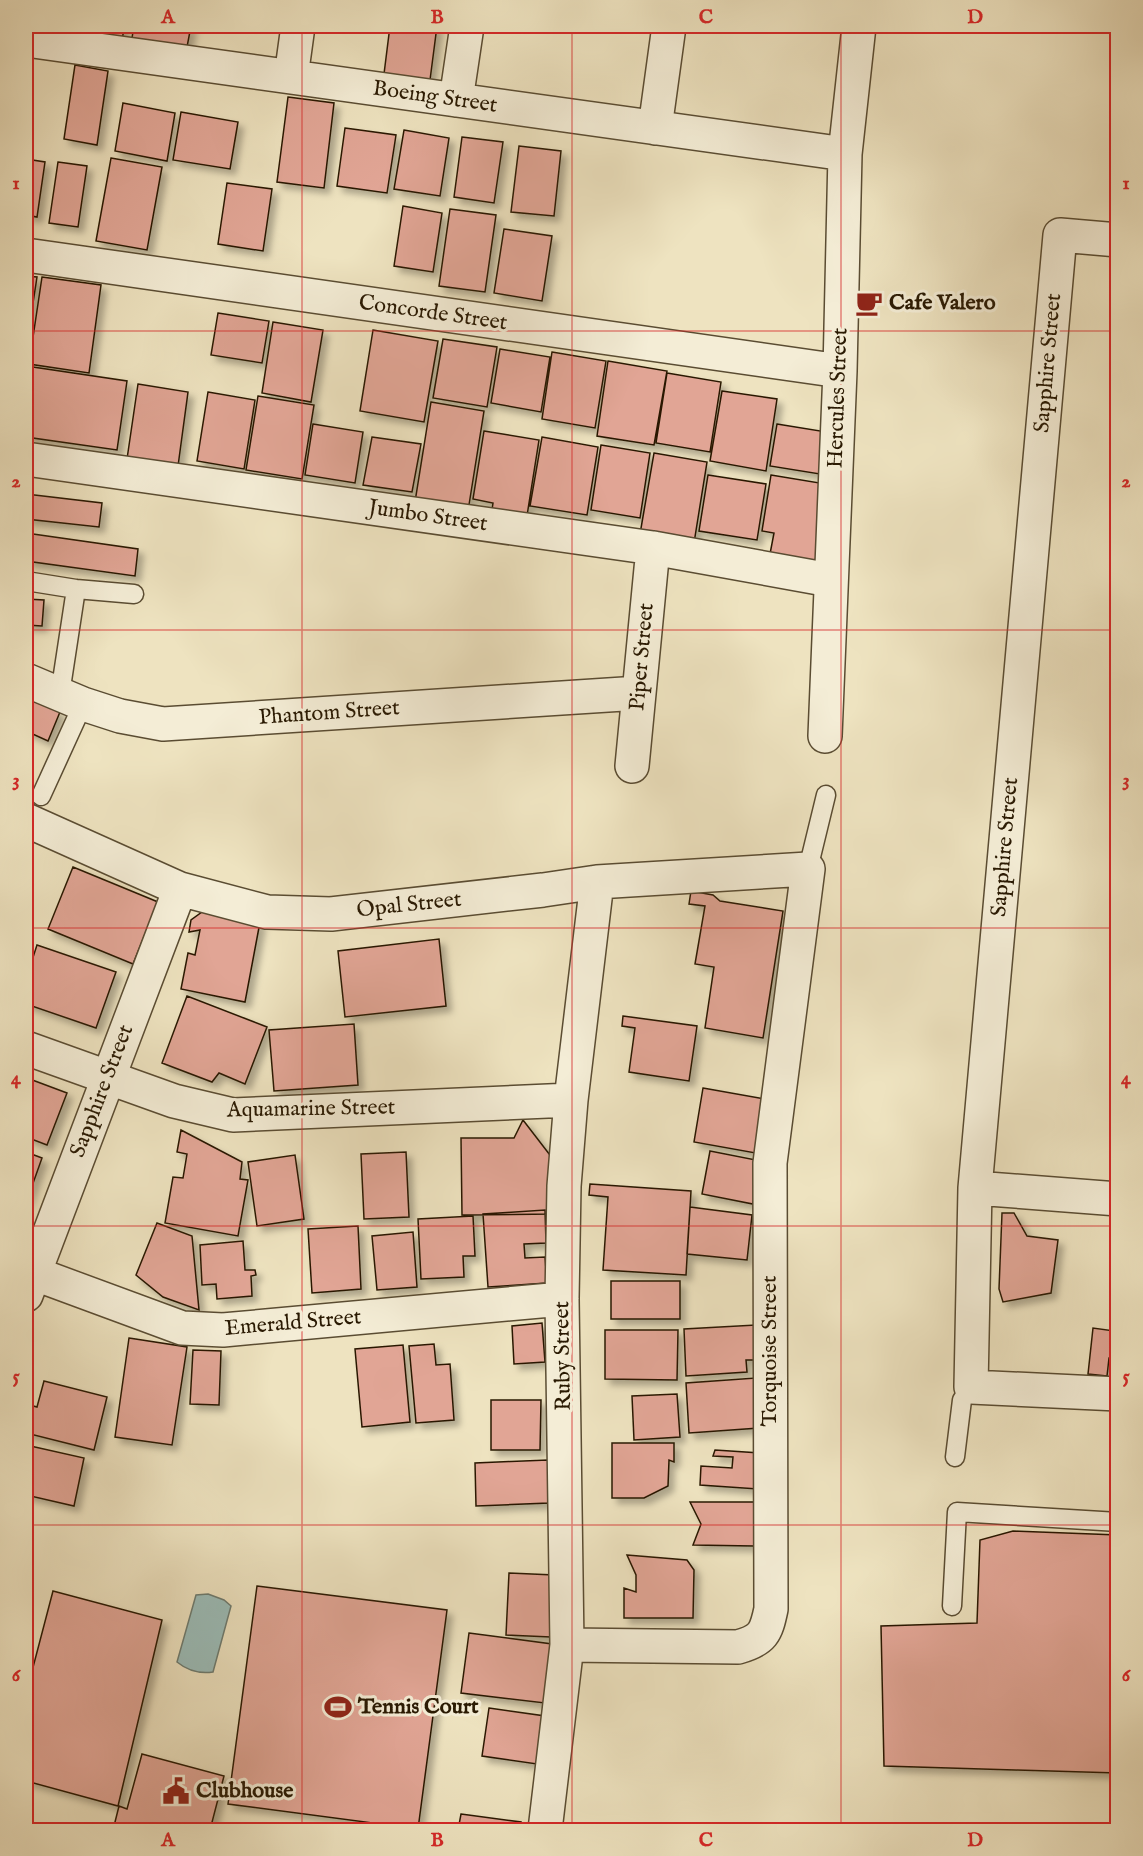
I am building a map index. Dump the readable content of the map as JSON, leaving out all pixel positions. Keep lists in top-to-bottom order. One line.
{"streets":{"street":["Boeing Street","Concorde Street","Sapphire Street","Hercules Street","Jumbo Street","Piper Street","Phantom Street","Opal Street","Aquamarine Street","Emerald Street","Torquoise Street","Ruby Street"]},"crossings":[["Boeing Street","Hercules Street"],["Concorde Street","Hercules Street"],["Sapphire Street","Opal Street"],["Sapphire Street","Aquamarine Street"],["Sapphire Street","Emerald Street"],["Hercules Street","Jumbo Street"],["Jumbo Street","Piper Street"],["Piper Street","Phantom Street"],["Opal Street","Torquoise Street"],["Opal Street","Ruby Street"],["Aquamarine Street","Ruby Street"],["Emerald Street","Ruby Street"],["Torquoise Street","Ruby Street"]],"places":{"cafe":["Cafe Valero"],"sports":["Tennis Court"],"public building":["Clubhouse"]},"grid":{"columns":["A","B","C","D"],"rows":["1","2","3","4","5","6"]}}
